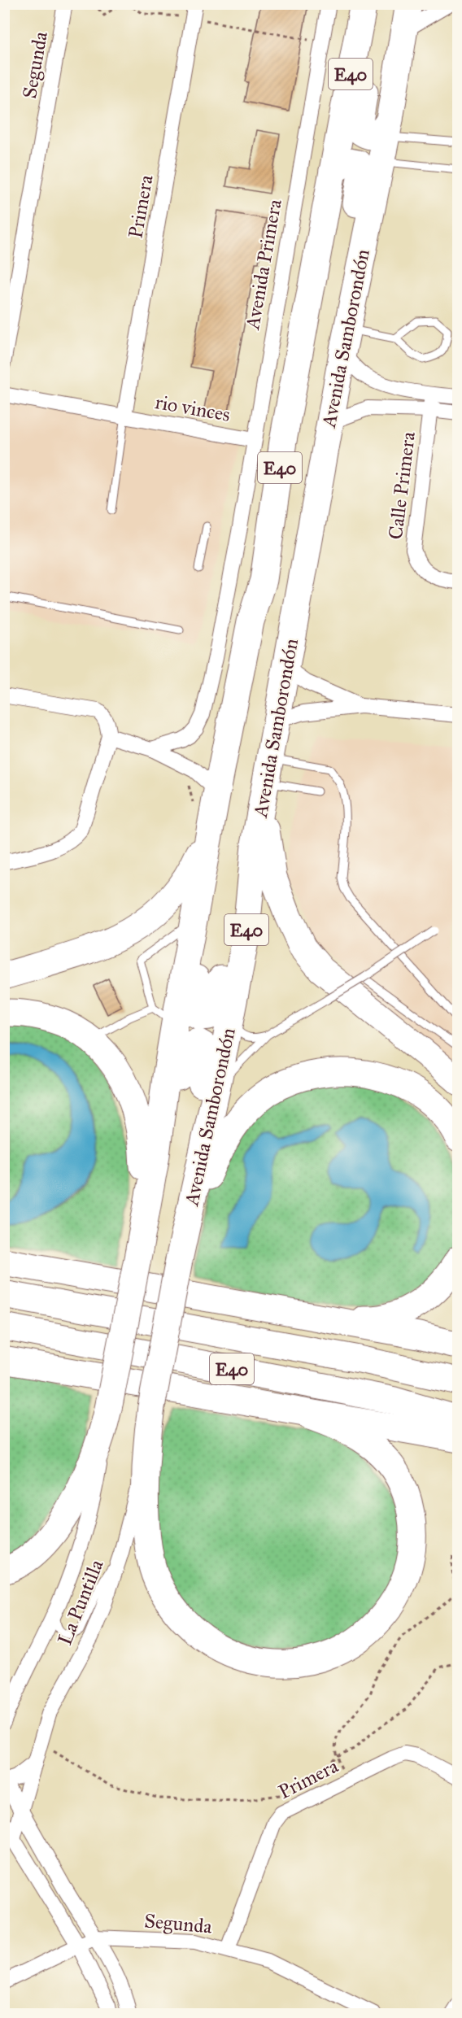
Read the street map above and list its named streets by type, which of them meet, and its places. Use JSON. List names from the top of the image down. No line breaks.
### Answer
{"streets":{"highway":["E40","Avenida Samborondón"],"street":["Segunda","Primera","Avenida Primera","rio vinces","Calle Primera","La Puntilla"]},"crossings":[["Segunda","Primera"],["E40","La Puntilla"],["Primera","rio vinces"],["Avenida Primera","rio vinces"],["Avenida Samborondón","La Puntilla"]]}
